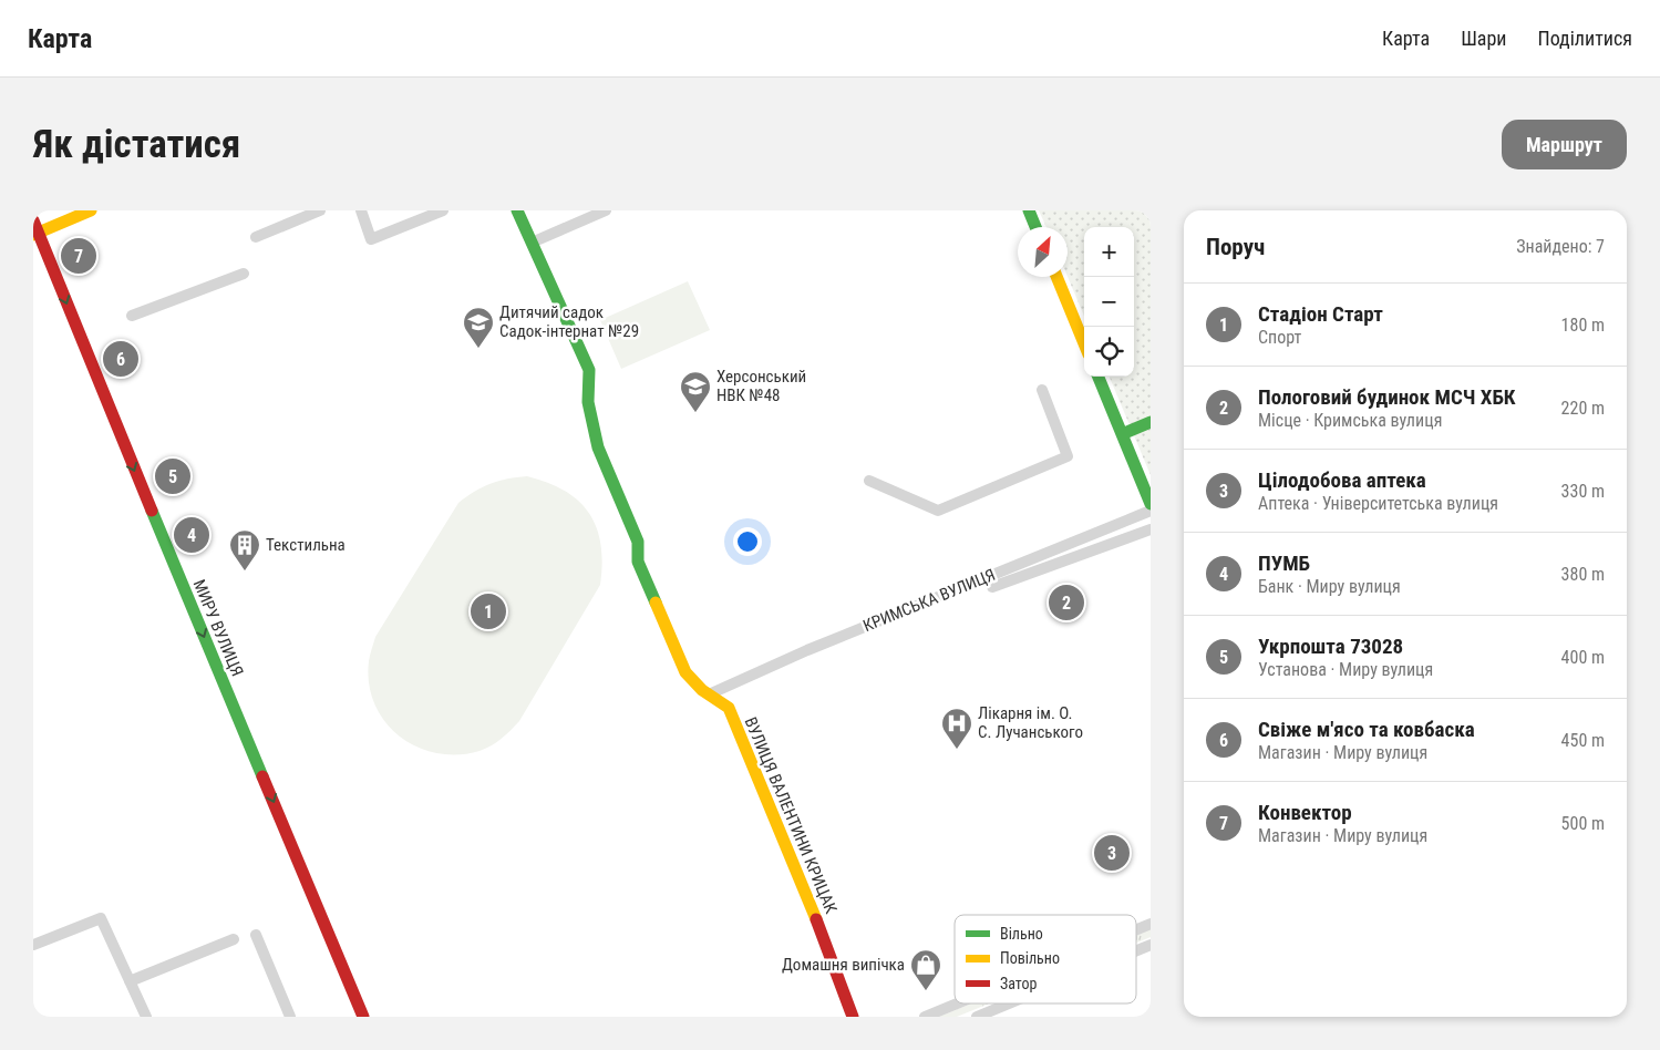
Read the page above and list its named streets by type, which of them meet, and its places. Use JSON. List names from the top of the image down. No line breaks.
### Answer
{"streets":{"street":["КРИМСЬКА ВУЛИЦЯ","МИРУ ВУЛИЦЯ","ВУЛИЦЯ ВАЛЕНТИНИ КРИЦАК"]},"crossings":[["КРИМСЬКА ВУЛИЦЯ","ВУЛИЦЯ ВАЛЕНТИНИ КРИЦАК"]],"one_way":["МИРУ ВУЛИЦЯ"],"places":{"school or university":["Дитячий садок Садок-інтернат №29","Херсонський НВК №48"],"building":["Текстильна"],"hospital":["Лікарня ім. О. С. Лучанського"],"shop":["Домашня випічка"]},"legend":["Вільно","Повільно","Затор"],"north":"top right","page":{"header":"Карта","nav":["Карта","Шари","Поділитися"],"buttons":"Маршрут","title":"Як дістатися","heading":["Поруч","Знайдено: 7"],"map_buttons":["+","−"],"pins":["7","6","5","4","2","1","3"],"list":[{"mark":"1","name":"Стадіон Старт","note":"Спорт","value":"180 m"},{"mark":"2","name":"Пологовий будинок МСЧ ХБК","note":"Місце · Кримська вулиця","value":"220 m"},{"mark":"3","name":"Цiлодобова аптека","note":"Аптека · Університетська вулиця","value":"330 m"},{"mark":"4","name":"ПУМБ","note":"Банк · Миру вулиця","value":"380 m"},{"mark":"5","name":"Укрпошта 73028","note":"Установа · Миру вулиця","value":"400 m"},{"mark":"6","name":"Свіже м'ясо та ковбаска","note":"Магазин · Миру вулиця","value":"450 m"},{"mark":"7","name":"Конвектор","note":"Магазин · Миру вулиця","value":"500 m"}]}}
